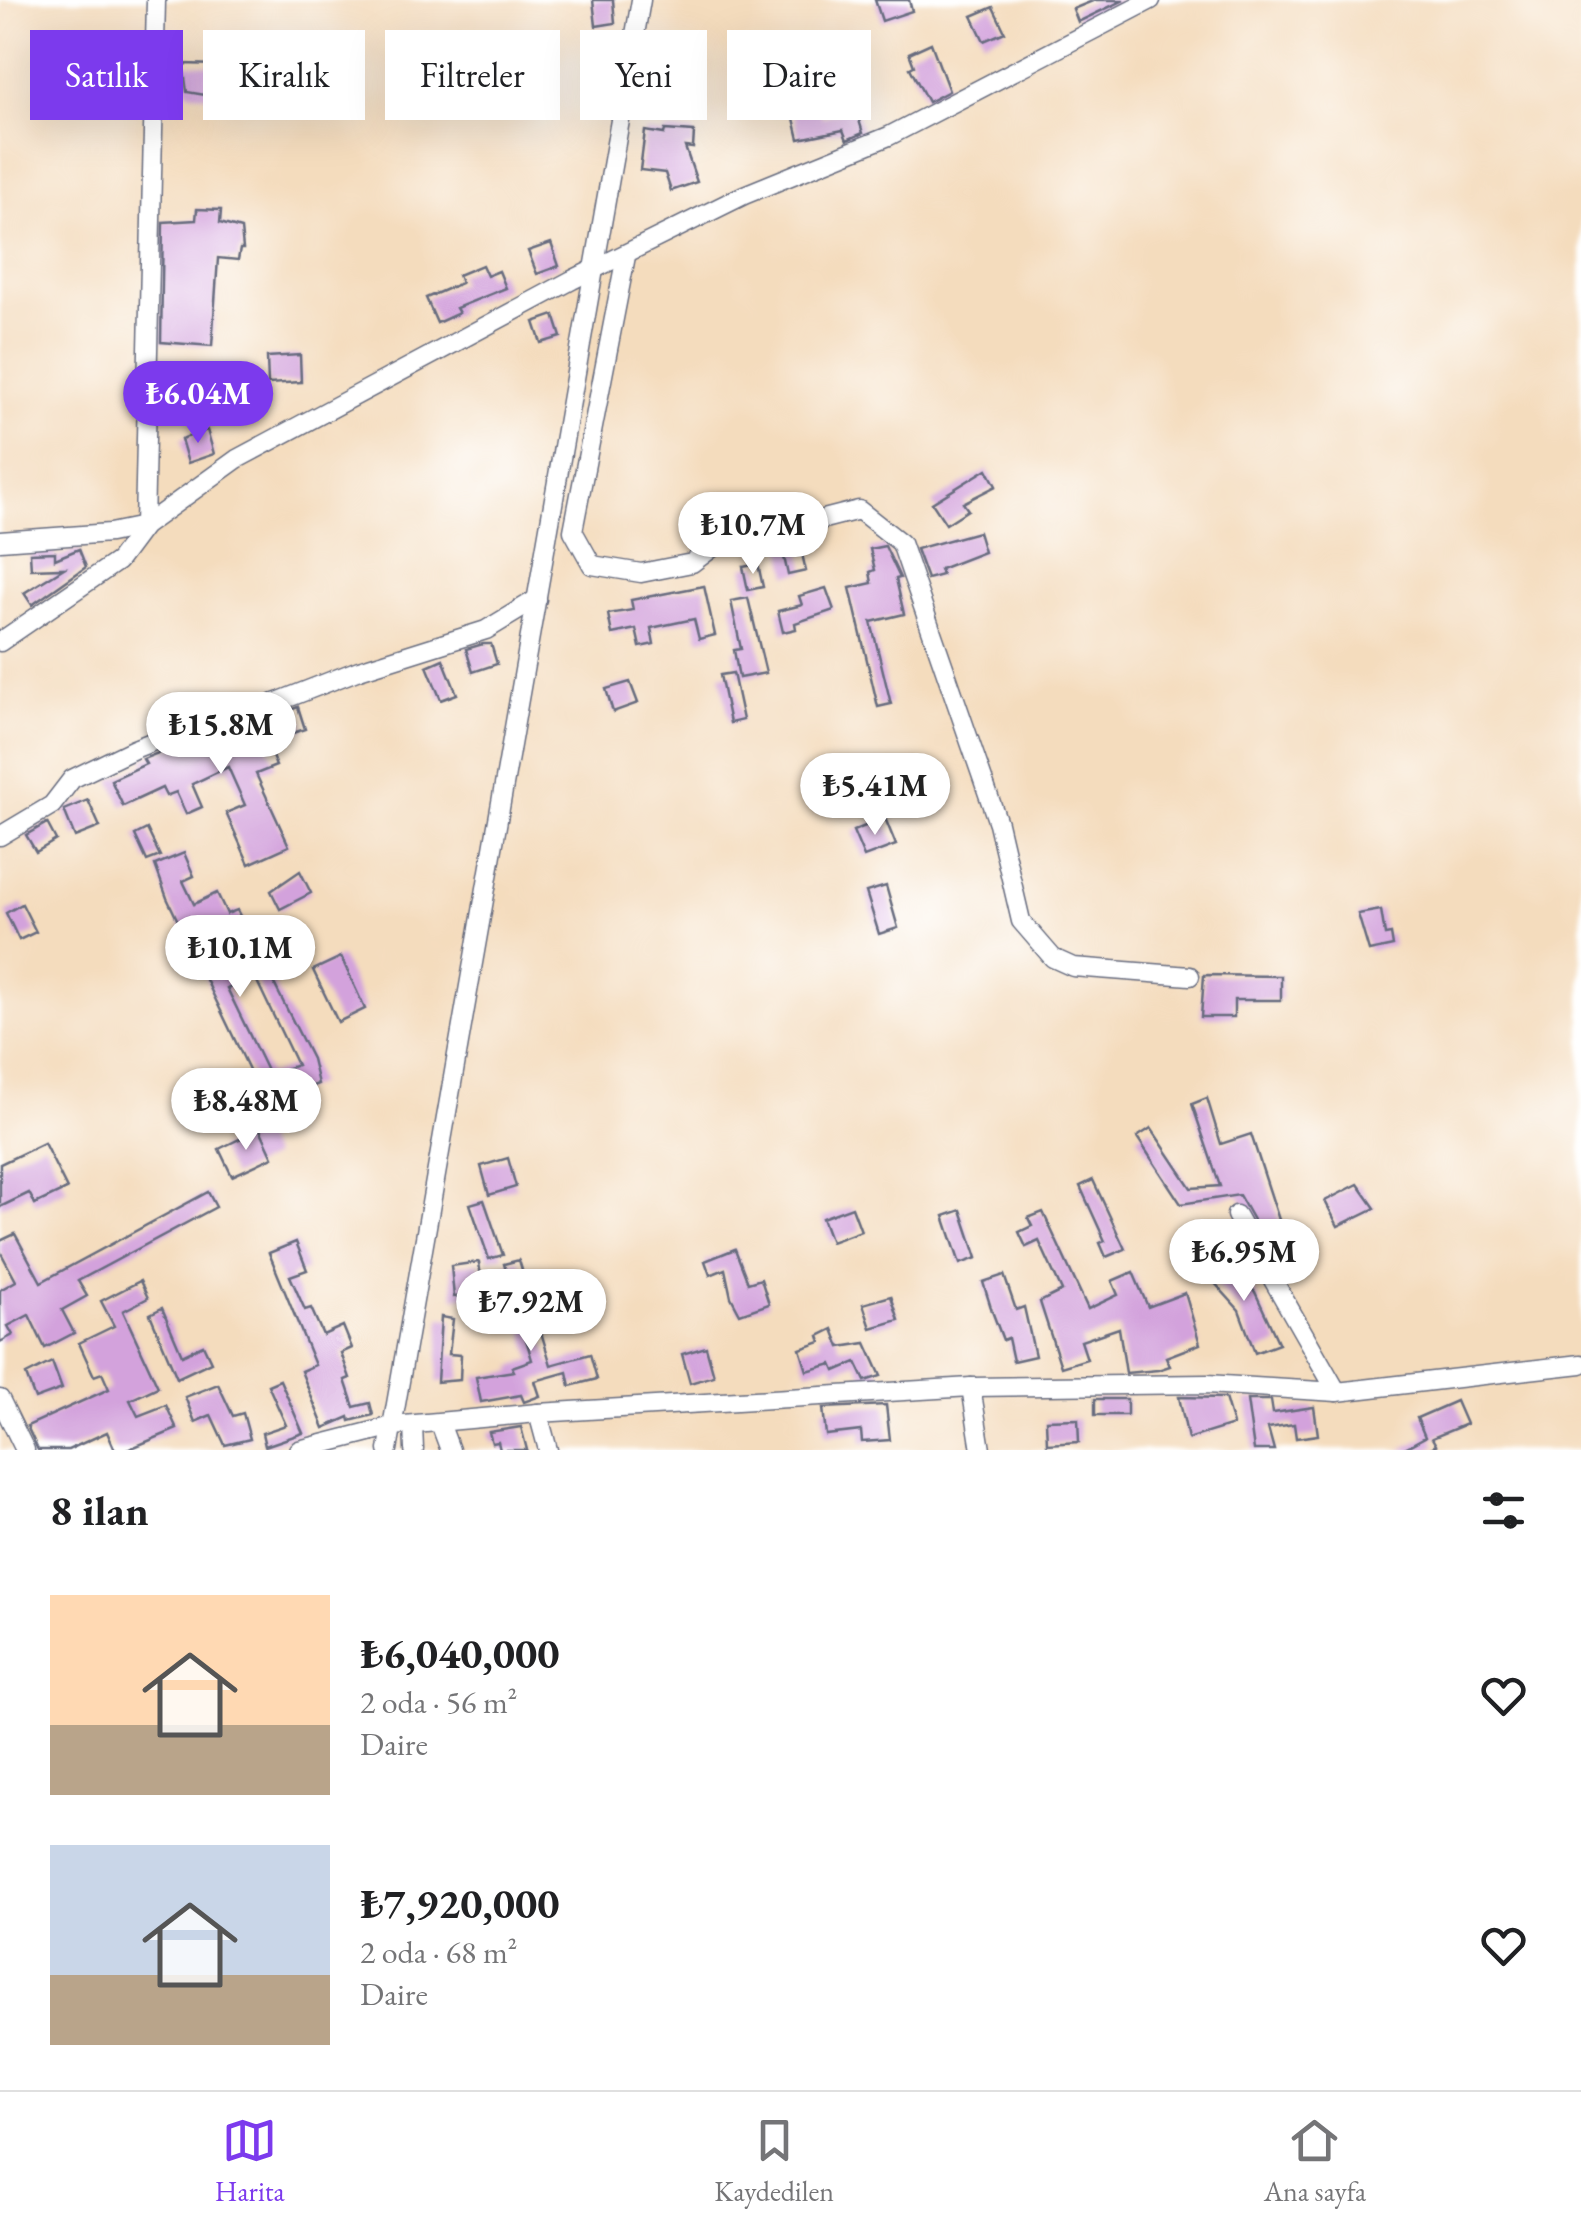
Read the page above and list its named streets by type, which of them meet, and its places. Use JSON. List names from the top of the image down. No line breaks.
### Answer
{"page":{"chip":["Satılık","Kiralık","Filtreler","Yeni","Daire"],"price":["₺6.04M","₺10.7M","₺15.8M","₺5.41M","₺10.1M","₺8.48M","₺6.95M","₺7.92M"],"heading":"8 ilan","list":[{"name":"₺6,040,000","note":"2 oda · 56 m² · Daire"},{"name":"₺7,920,000","note":"2 oda · 68 m² · Daire"}],"tabs":["Harita","Kaydedilen","Ana sayfa"]}}
